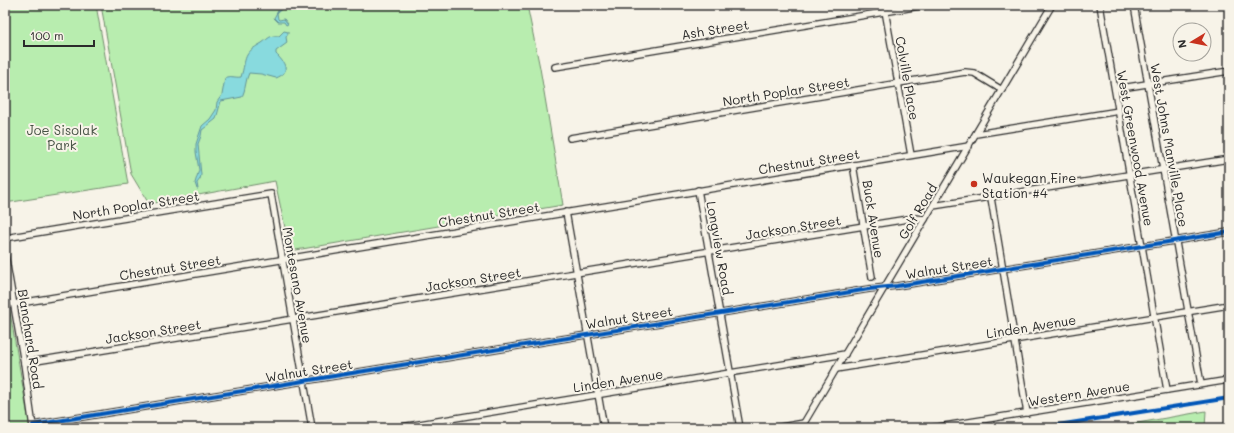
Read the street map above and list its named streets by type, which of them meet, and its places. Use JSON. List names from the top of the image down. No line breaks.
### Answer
{"streets":{"street":["Ash Street","Colville Place","North Poplar Street","West Johns Manville Place","West Greenwood Avenue","Chestnut Street","Golf Road","Buck Avenue","Jackson Street","Longview Road","Walnut Street","Montesano Avenue","Linden Avenue","Blanchard Road","Western Avenue"]},"crossings":[["Ash Street","Colville Place"],["Colville Place","North Poplar Street"],["Colville Place","Chestnut Street"],["North Poplar Street","Golf Road"],["North Poplar Street","Montesano Avenue"],["West Johns Manville Place","Walnut Street"],["West Johns Manville Place","Linden Avenue"],["West Johns Manville Place","Western Avenue"],["West Greenwood Avenue","Walnut Street"],["West Greenwood Avenue","Linden Avenue"],["West Greenwood Avenue","Western Avenue"],["Chestnut Street","Golf Road"],["Chestnut Street","Buck Avenue"],["Chestnut Street","Longview Road"],["Chestnut Street","Montesano Avenue"],["Chestnut Street","Blanchard Road"],["Golf Road","Jackson Street"],["Golf Road","Walnut Street"],["Golf Road","Linden Avenue"],["Buck Avenue","Jackson Street"],["Jackson Street","Longview Road"],["Jackson Street","Montesano Avenue"],["Jackson Street","Blanchard Road"],["Longview Road","Walnut Street"],["Longview Road","Linden Avenue"],["Walnut Street","Montesano Avenue"],["Walnut Street","Blanchard Road"]],"parks":["Joe Sisolak Park"],"places":["Waukegan Fire Station #4"],"scale_bar":"100 m","north":"left"}
